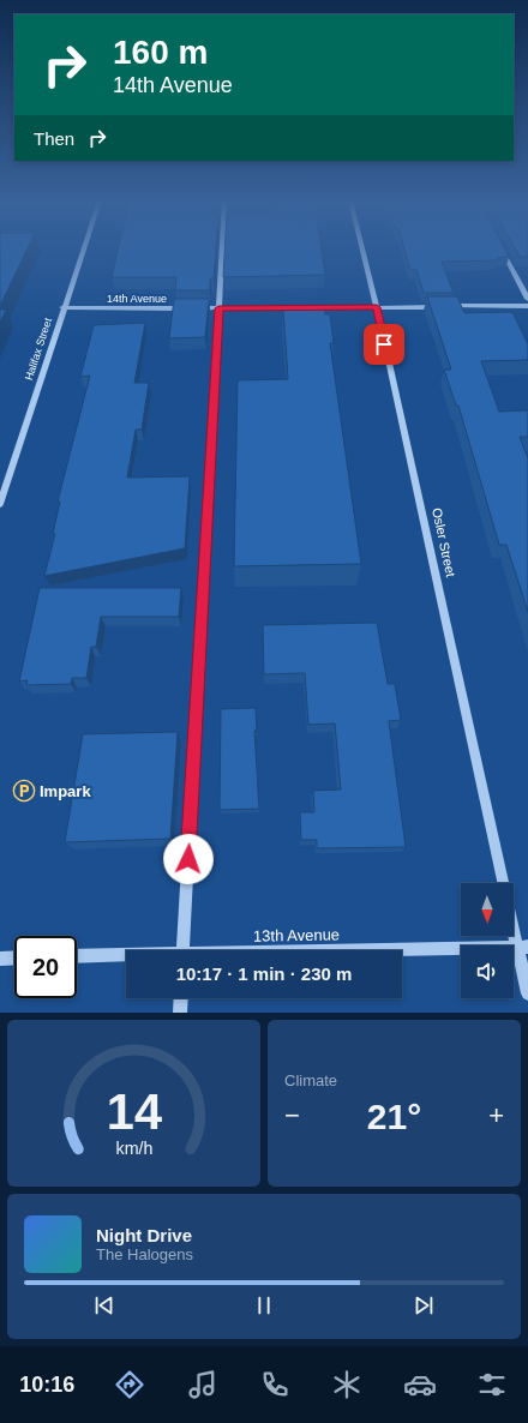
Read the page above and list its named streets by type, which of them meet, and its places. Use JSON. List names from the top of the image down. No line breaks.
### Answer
{"streets":{"street":["14th Avenue","Halifax Street","Osler Street","13th Avenue"]},"crossings":[["14th Avenue","Halifax Street"],["14th Avenue","Osler Street"],["Osler Street","13th Avenue"]],"places":{"parking":["Impark"]},"north":"bottom","page":{"turn":["160 m","14th Avenue"],"then":"Then","limit":"20","trip":"10:17 · 1 min · 230 m","tile":"Climate","heat":["−","21°","+"],"song":["Night Drive","The Halogens"],"tabs":"10:16","gauge":["14","km/h"]}}
